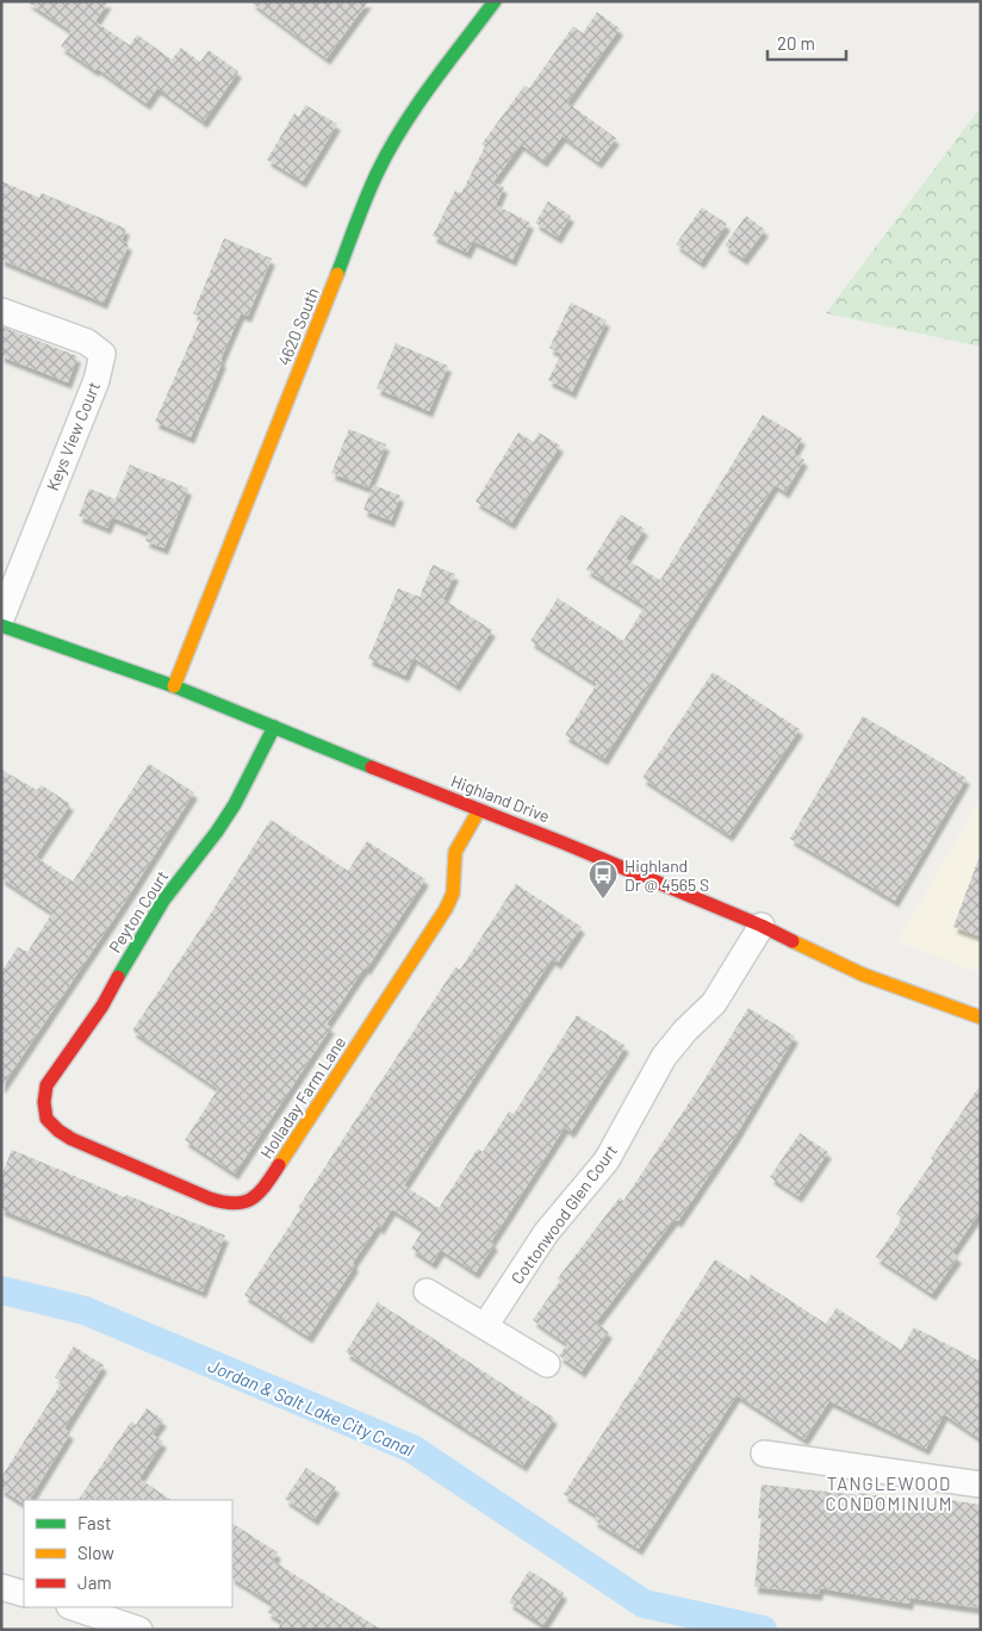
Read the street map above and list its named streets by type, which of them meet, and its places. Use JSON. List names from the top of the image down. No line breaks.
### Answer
{"streets":{"street":["4620 South","Keys View Court","Highland Drive","Peyton Court","Holladay Farm Lane","Cottonwood Glen Court"]},"crossings":[["4620 South","Highland Drive"],["Highland Drive","Peyton Court"],["Highland Drive","Holladay Farm Lane"],["Highland Drive","Cottonwood Glen Court"],["Peyton Court","Holladay Farm Lane"]],"districts":["TANGLEWOOD CONDOMINIUM"],"water":["Jordan & Salt Lake City Canal"],"places":{"bus stop":["Highland Dr @ 4565 S"]},"legend":["Fast","Slow","Jam"],"scale_bar":"20 m"}
